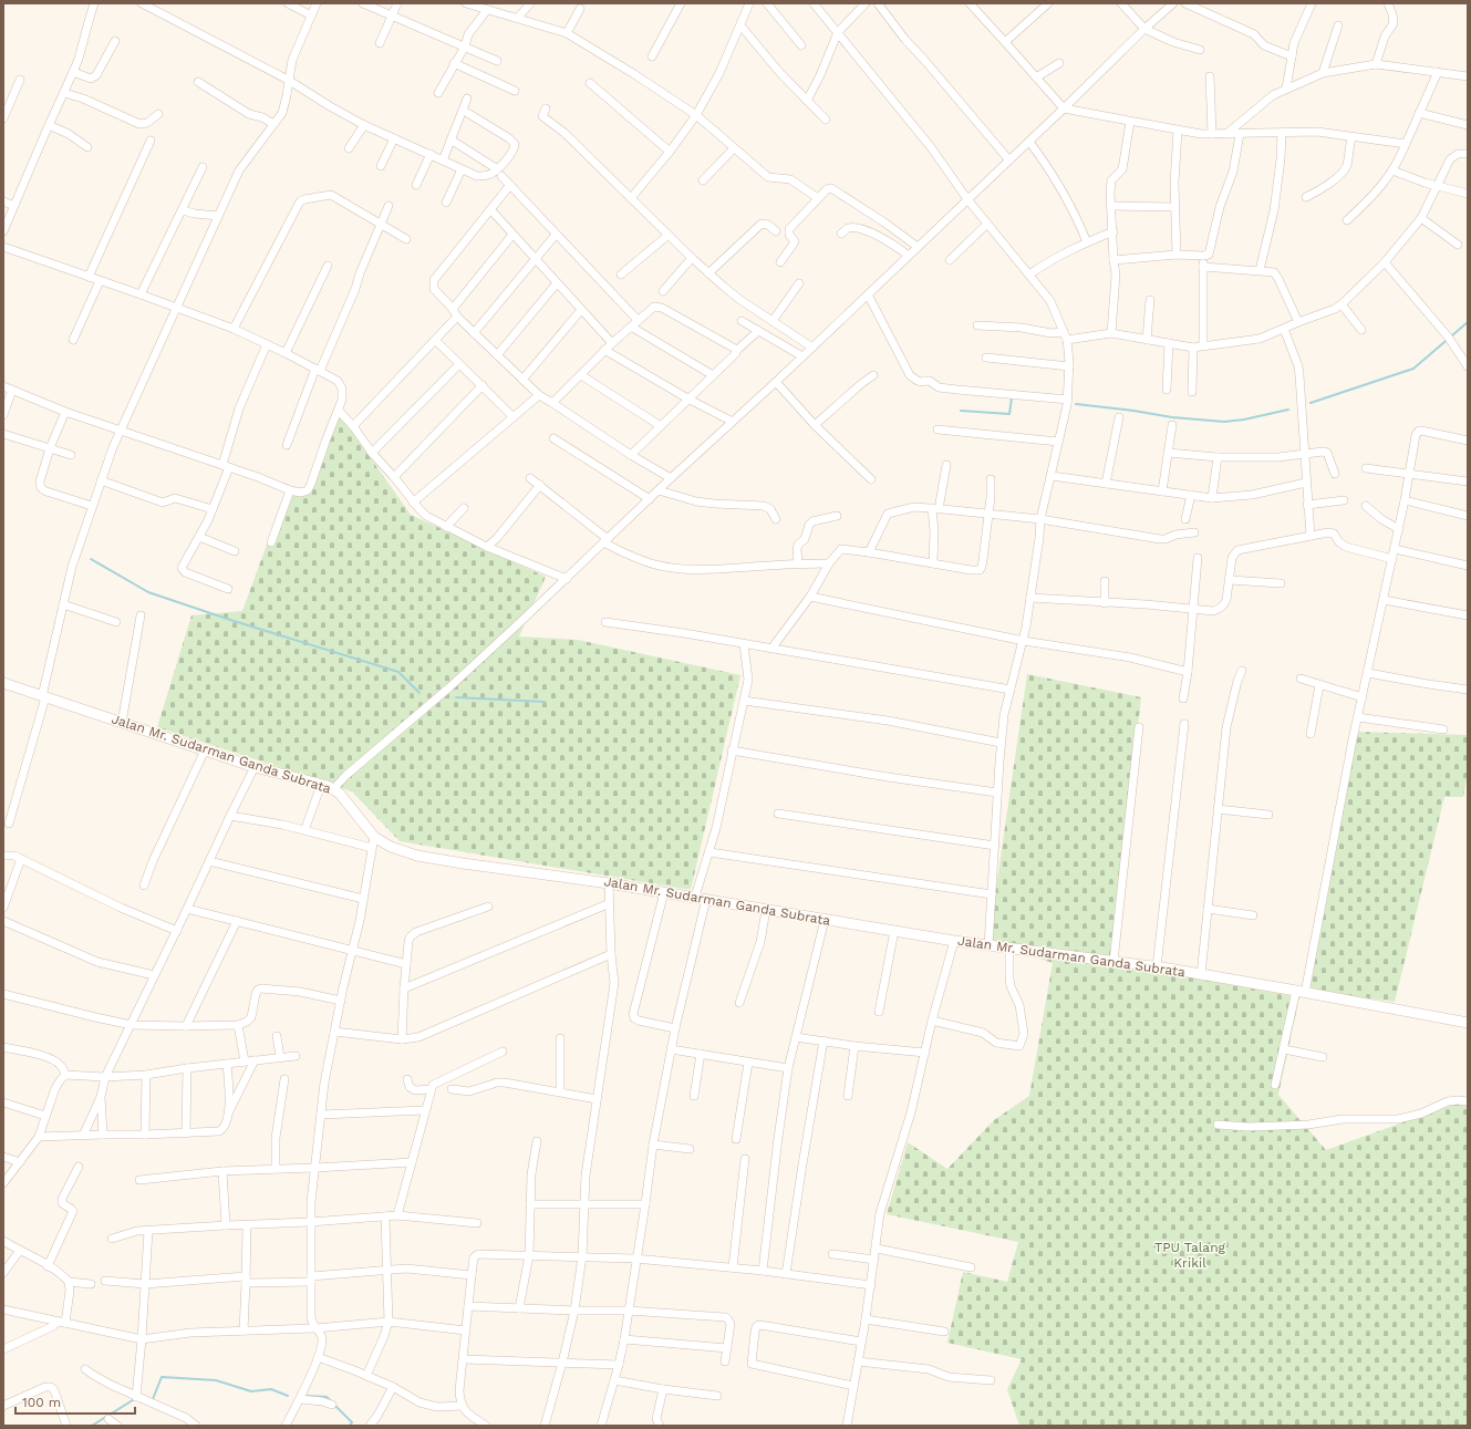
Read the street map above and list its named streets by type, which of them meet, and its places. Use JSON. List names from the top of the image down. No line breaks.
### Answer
{"streets":{"street":["Jalan Mr. Sudarman Ganda Subrata"]},"parks":["TPU Talang Krikil"],"scale_bar":"100 m"}
